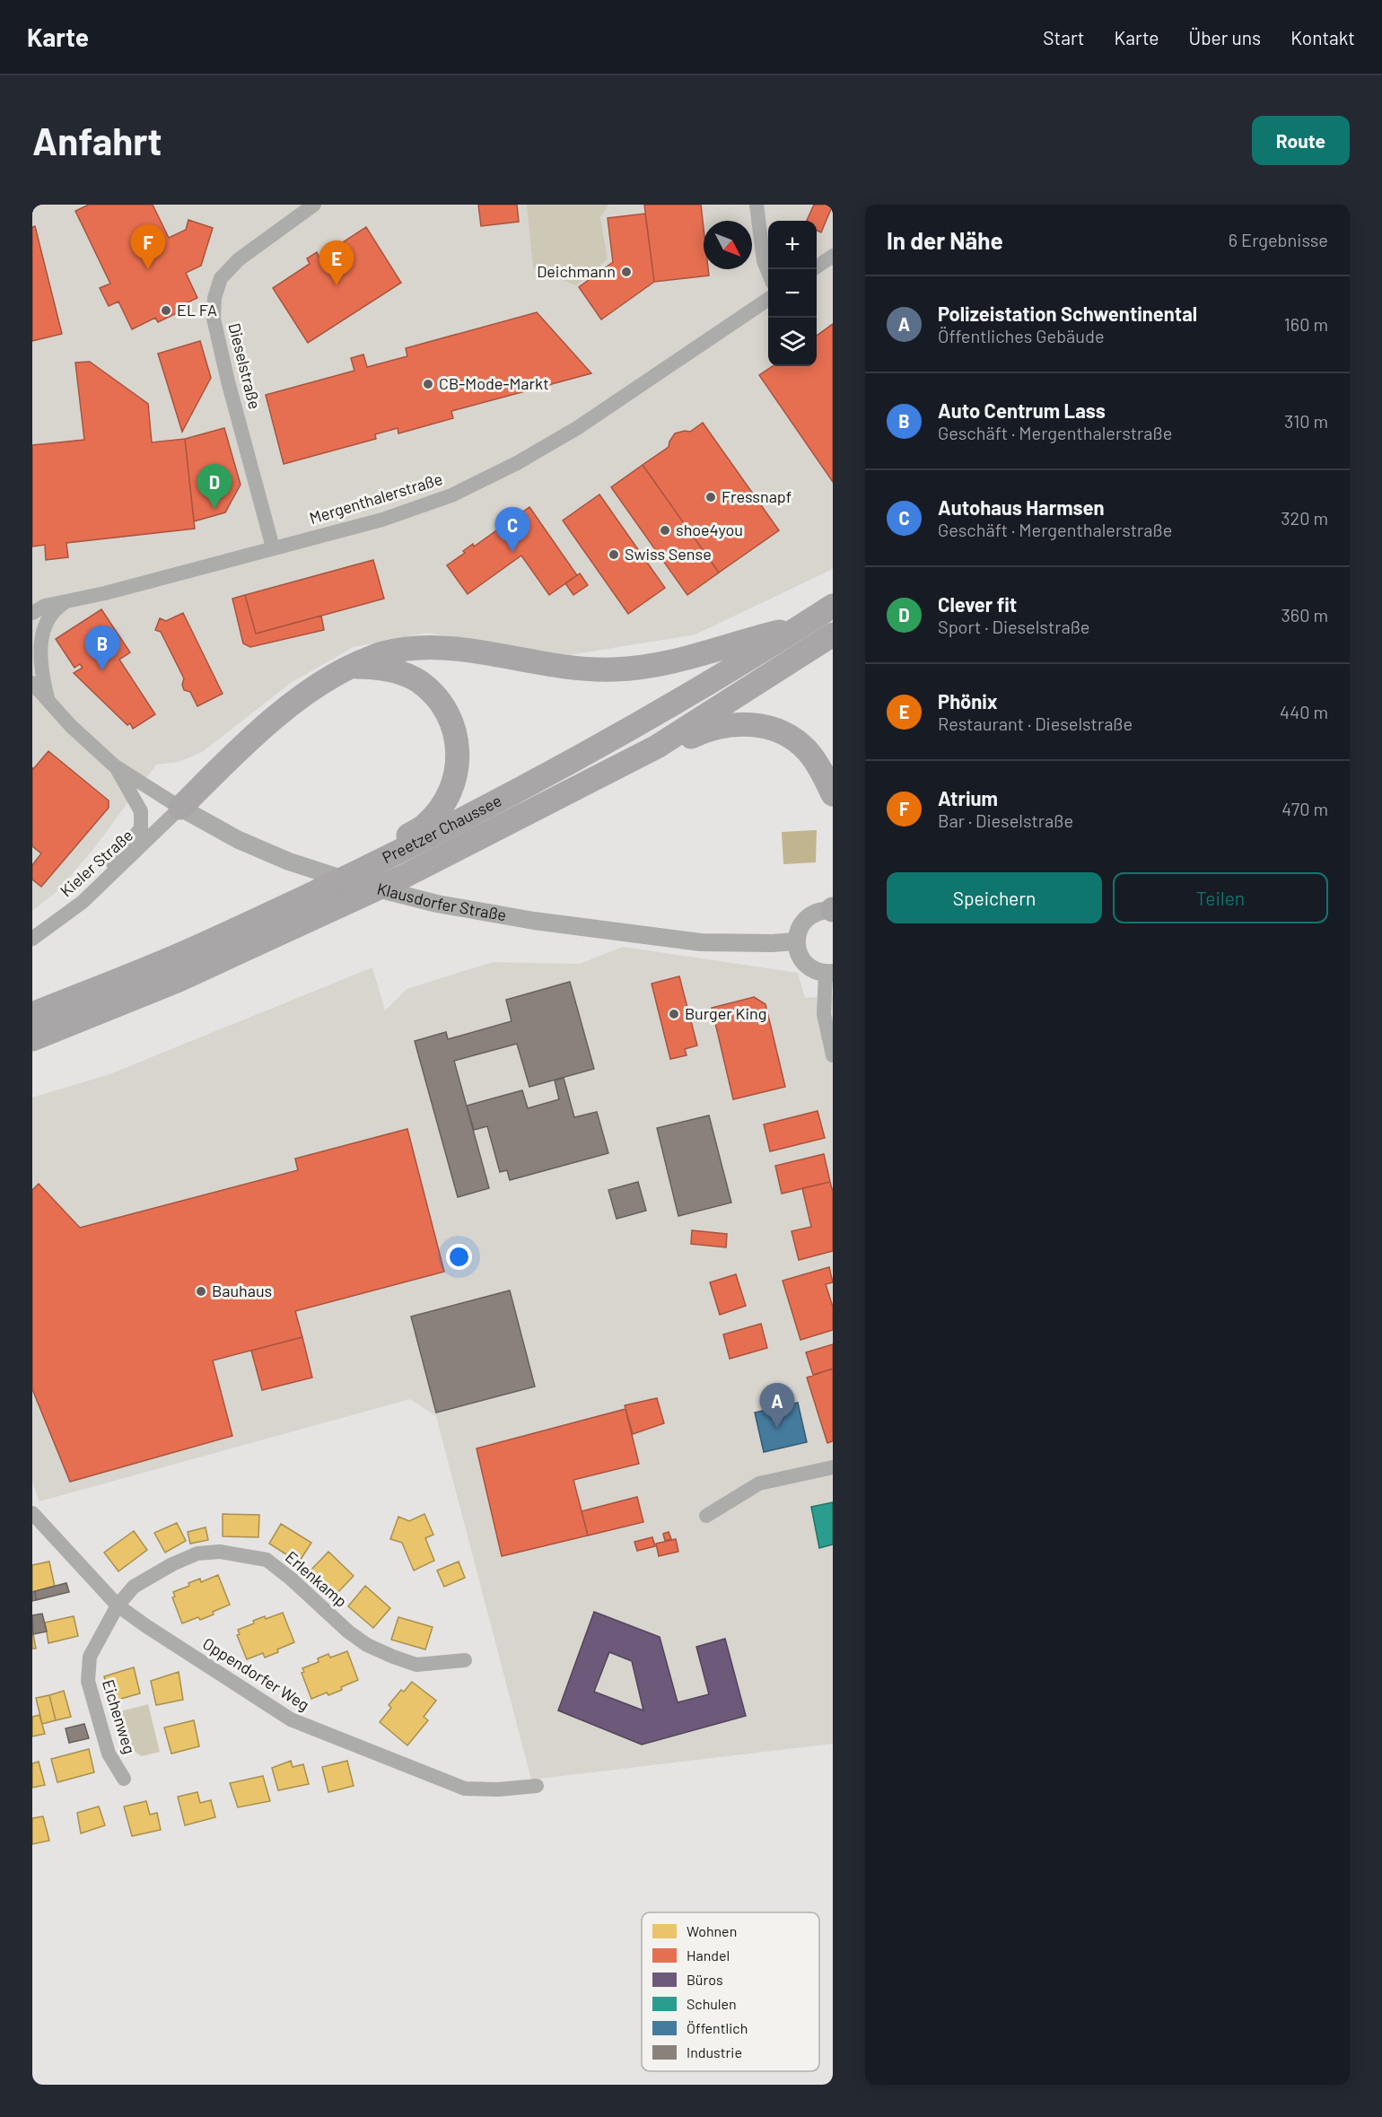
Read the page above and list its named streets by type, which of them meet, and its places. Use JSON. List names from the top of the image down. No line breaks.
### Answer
{"streets":{"highway":["Preetzer Chaussee"],"street":["Dieselstraße","Mergenthalerstraße","Kieler Straße","Klausdorfer Straße","Erlenkamp","Oppendorfer Weg","Eichenweg"]},"crossings":[["Dieselstraße","Mergenthalerstraße"],["Mergenthalerstraße","Klausdorfer Straße"],["Kieler Straße","Klausdorfer Straße"],["Erlenkamp","Oppendorfer Weg"],["Erlenkamp","Eichenweg"],["Oppendorfer Weg","Eichenweg"]],"places":["Deichmann","EL FA","CB-Mode-Markt","Fressnapf","shoe4you","Swiss Sense","Burger King","Bauhaus"],"legend":["Wohnen","Handel","Büros","Schulen","Öffentlich","Industrie"],"north":"bottom right","page":{"header":"Karte","nav":["Start","Karte","Über uns","Kontakt"],"buttons":["Route",["Speichern","Teilen"]],"title":"Anfahrt","heading":["In der Nähe","6 Ergebnisse"],"map_buttons":["+","−"],"pins":["F","E","D","C","B","A"],"list":[{"mark":"A","name":"Polizeistation Schwentinental","note":"Öffentliches Gebäude","value":"160 m"},{"mark":"B","name":"Auto Centrum Lass","note":"Geschäft · Mergenthalerstraße","value":"310 m"},{"mark":"C","name":"Autohaus Harmsen","note":"Geschäft · Mergenthalerstraße","value":"320 m"},{"mark":"D","name":"Clever fit","note":"Sport · Dieselstraße","value":"360 m"},{"mark":"E","name":"Phönix","note":"Restaurant · Dieselstraße","value":"440 m"},{"mark":"F","name":"Atrium","note":"Bar · Dieselstraße","value":"470 m"}]}}
